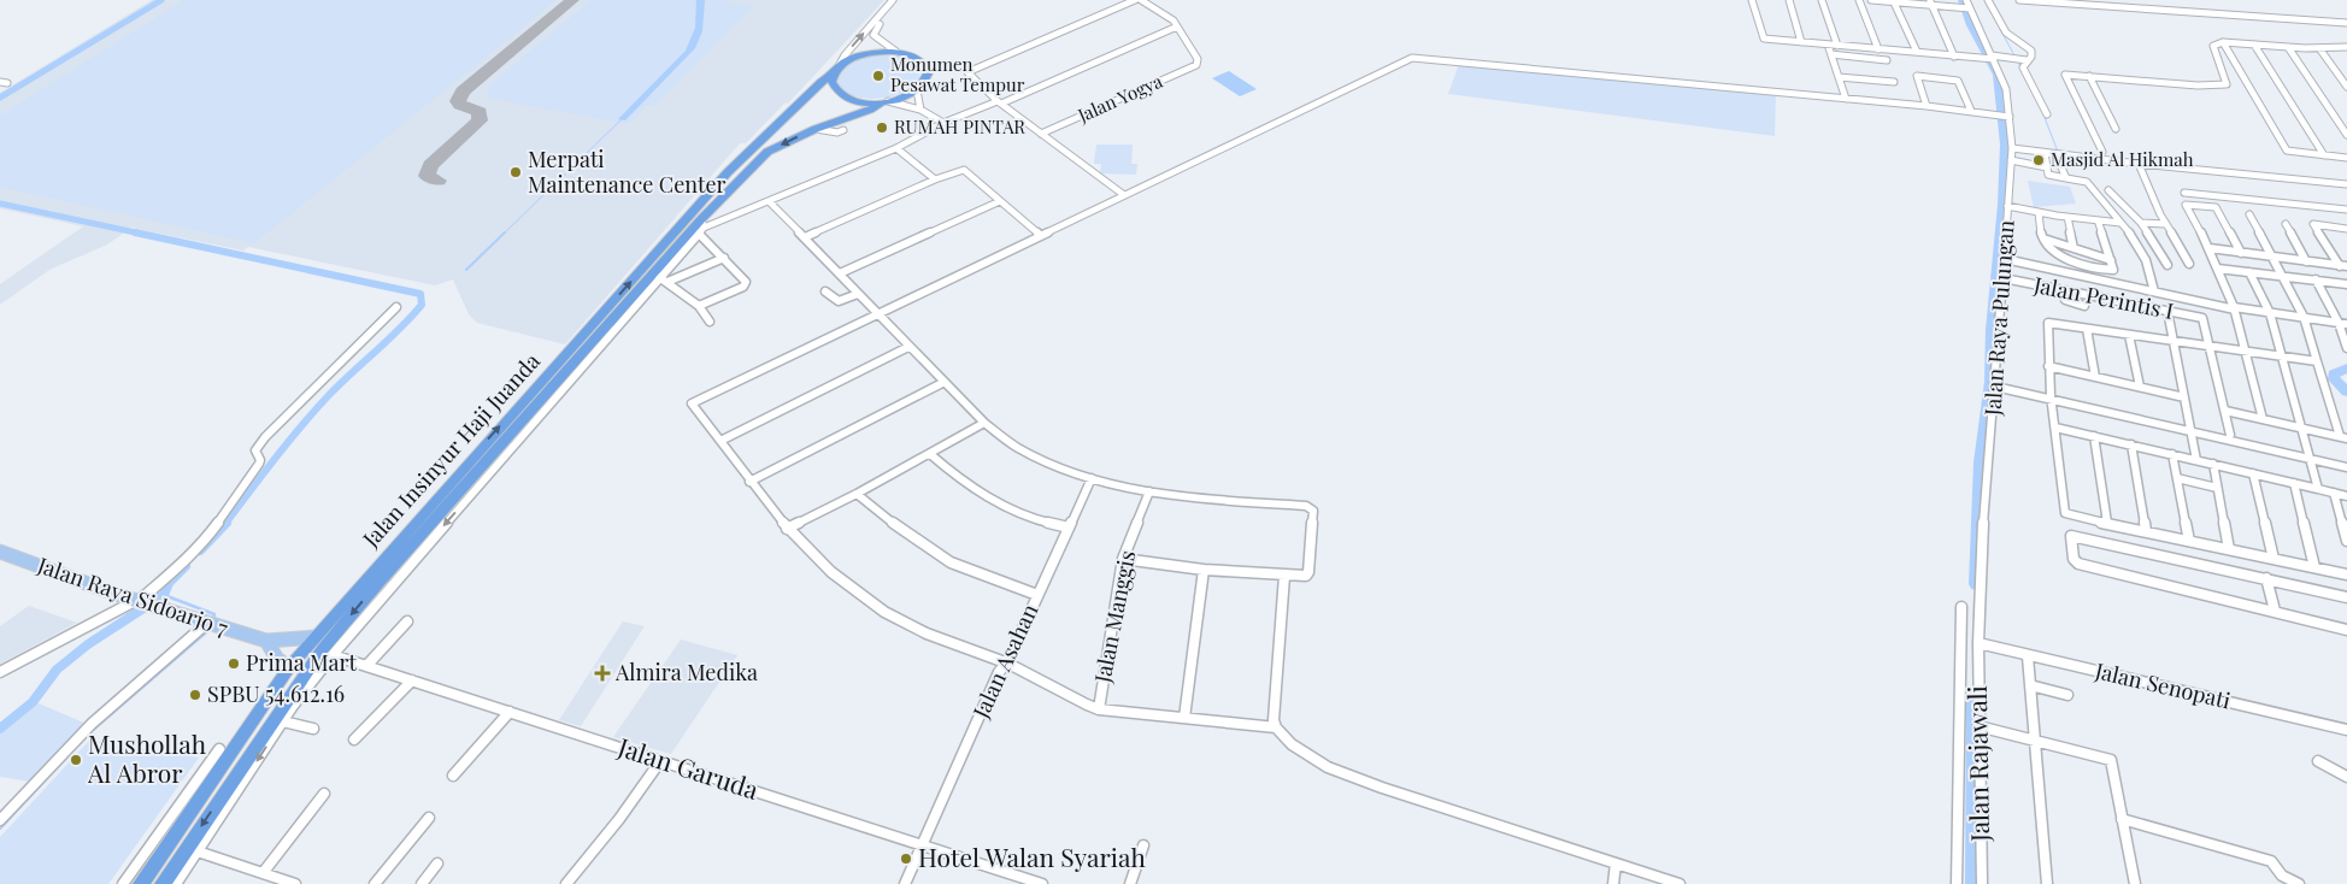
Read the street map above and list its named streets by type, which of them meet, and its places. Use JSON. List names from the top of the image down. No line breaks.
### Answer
{"streets":{"highway":["Jalan Insinyur Haji Juanda"],"main road":["Jalan Raya Sidoarjo 7"],"street":["Jalan Yogya","Jalan Perintis I","Jalan Raya Pulungan","Jalan Manggis","Jalan Asahan","Jalan Senopati","Jalan Rajawali","Jalan Garuda"]},"crossings":[["Jalan Perintis I","Jalan Raya Pulungan"],["Jalan Raya Pulungan","Jalan Senopati"],["Jalan Raya Pulungan","Jalan Rajawali"],["Jalan Insinyur Haji Juanda","Jalan Raya Sidoarjo 7"],["Jalan Insinyur Haji Juanda","Jalan Garuda"],["Jalan Asahan","Jalan Garuda"],["Jalan Senopati","Jalan Rajawali"]],"places":{"other":["Monumen Pesawat Tempur","RUMAH PINTAR","Masjid Al Hikmah","Merpati Maintenance Center","Prima Mart","SPBU 54.612.16","Mushollah Al Abror","Hotel Walan Syariah"],"health":["Almira Medika"]}}
